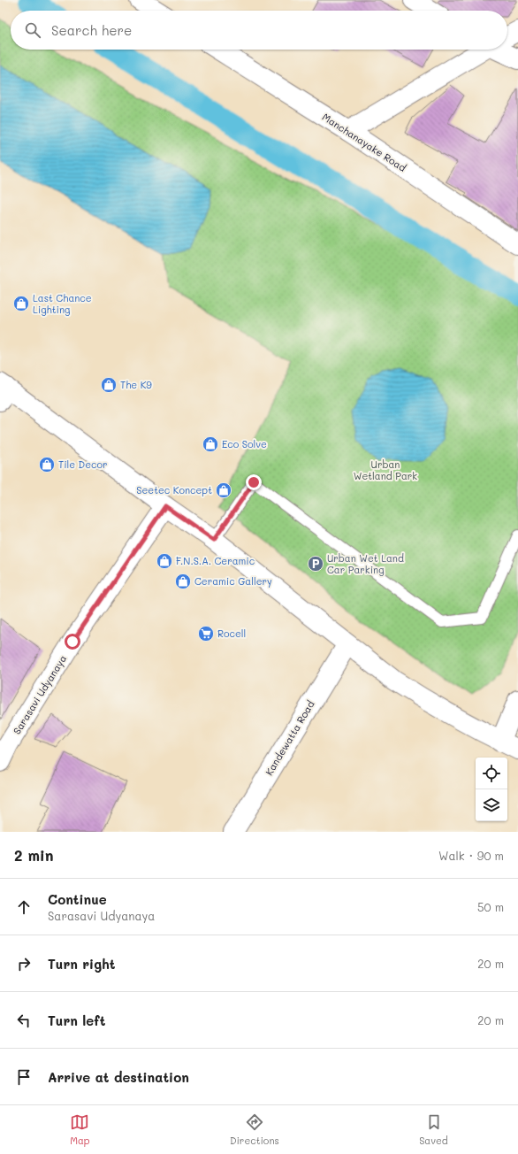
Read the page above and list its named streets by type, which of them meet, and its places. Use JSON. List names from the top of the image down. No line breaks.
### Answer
{"streets":{"street":["Manchanayake Road","Sarasavi Udyanaya","Kandewatta Road"]},"parks":["Urban Wetland Park"],"places":{"shop":["Last Chance Lighting","The K9","Eco Solve","Tile Decor","Seetec Koncept","F.N.S.A. Ceramic","Ceramic Gallery"],"parking":["Urban Wet Land Car Parking"],"supermarket":["Rocell"]},"page":{"search":"Search here","heading":["2 min","Walk · 90 m"],"list":[["Continue","Sarasavi Udyanaya","50 m"],["Turn right","20 m"],["Turn left","20 m"],"Arrive at destination"],"nav":["Map","Directions","Saved"]}}
